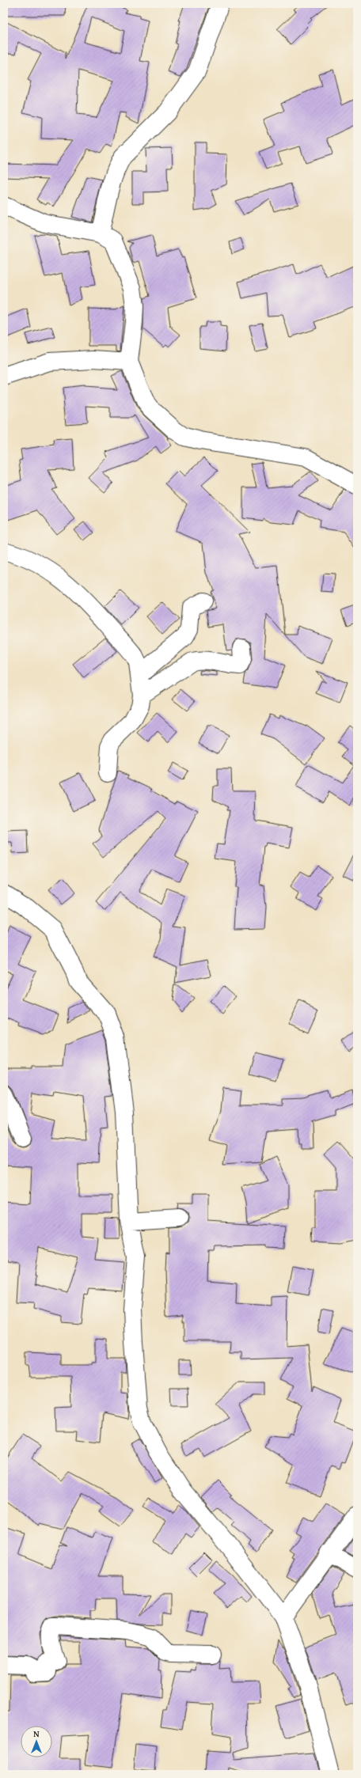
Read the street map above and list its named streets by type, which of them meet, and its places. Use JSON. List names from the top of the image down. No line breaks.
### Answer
{"north":"top"}
